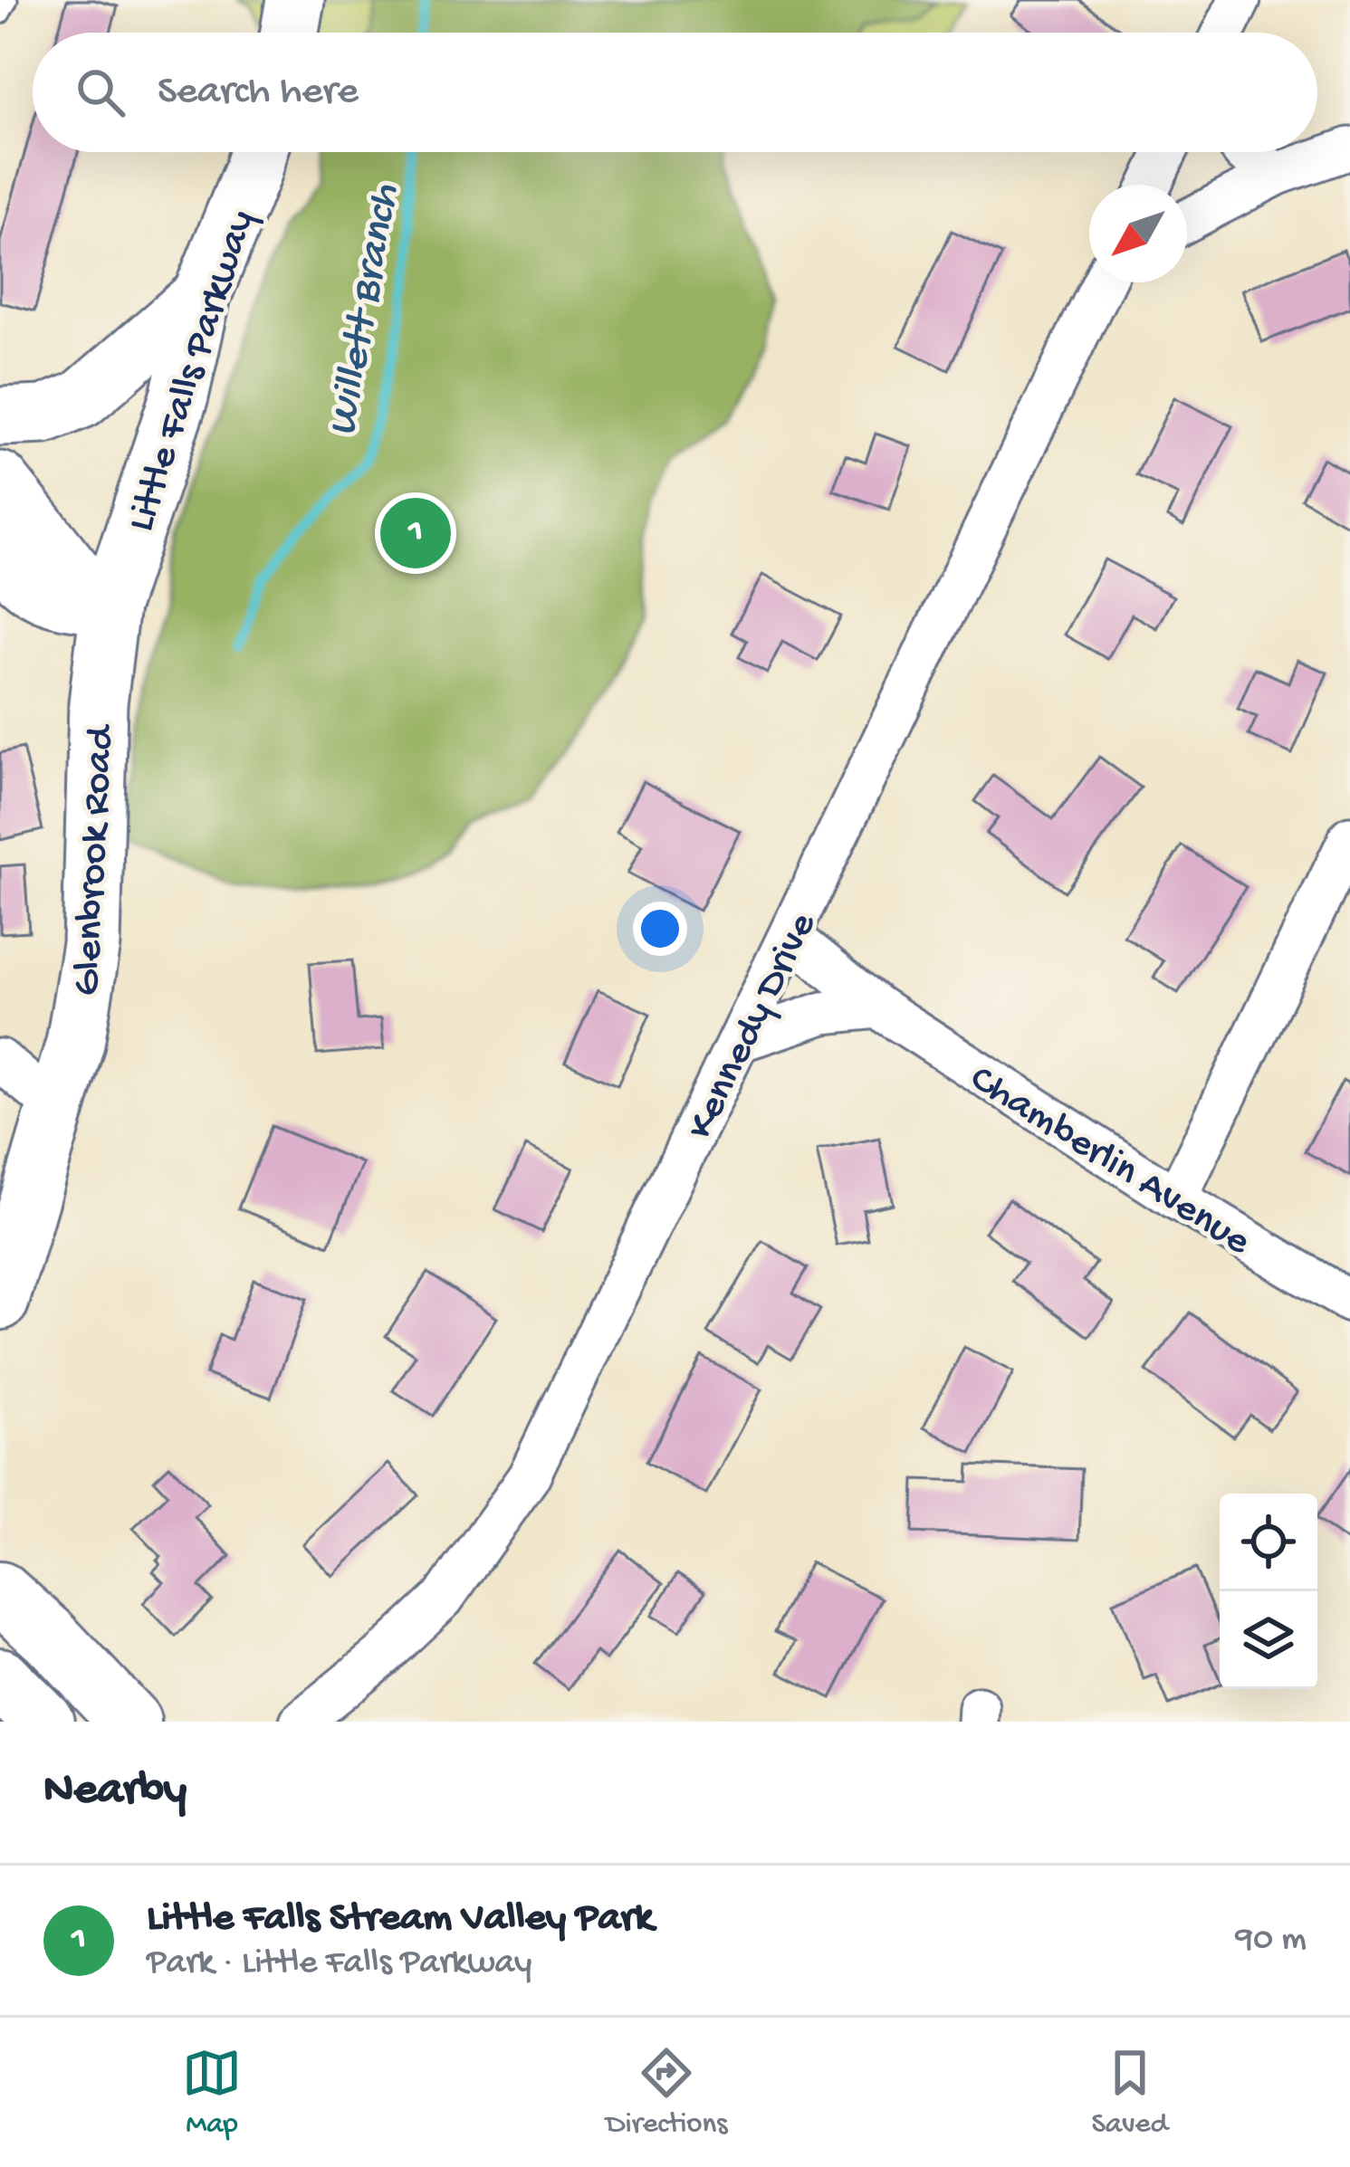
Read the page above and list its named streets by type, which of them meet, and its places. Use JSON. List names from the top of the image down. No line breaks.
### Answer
{"streets":{"street":["Little Falls Parkway","Glenbrook Road","Kennedy Drive","Chamberlin Avenue"]},"crossings":[["Little Falls Parkway","Glenbrook Road"],["Kennedy Drive","Chamberlin Avenue"]],"water":["Willett Branch"],"north":"bottom left","page":{"search":"Search here","pins":"1","heading":"Nearby","list":[{"mark":"1","name":"Little Falls Stream Valley Park","note":"Park · Little Falls Parkway","value":"90 m"}],"nav":["Map","Directions","Saved"]}}
